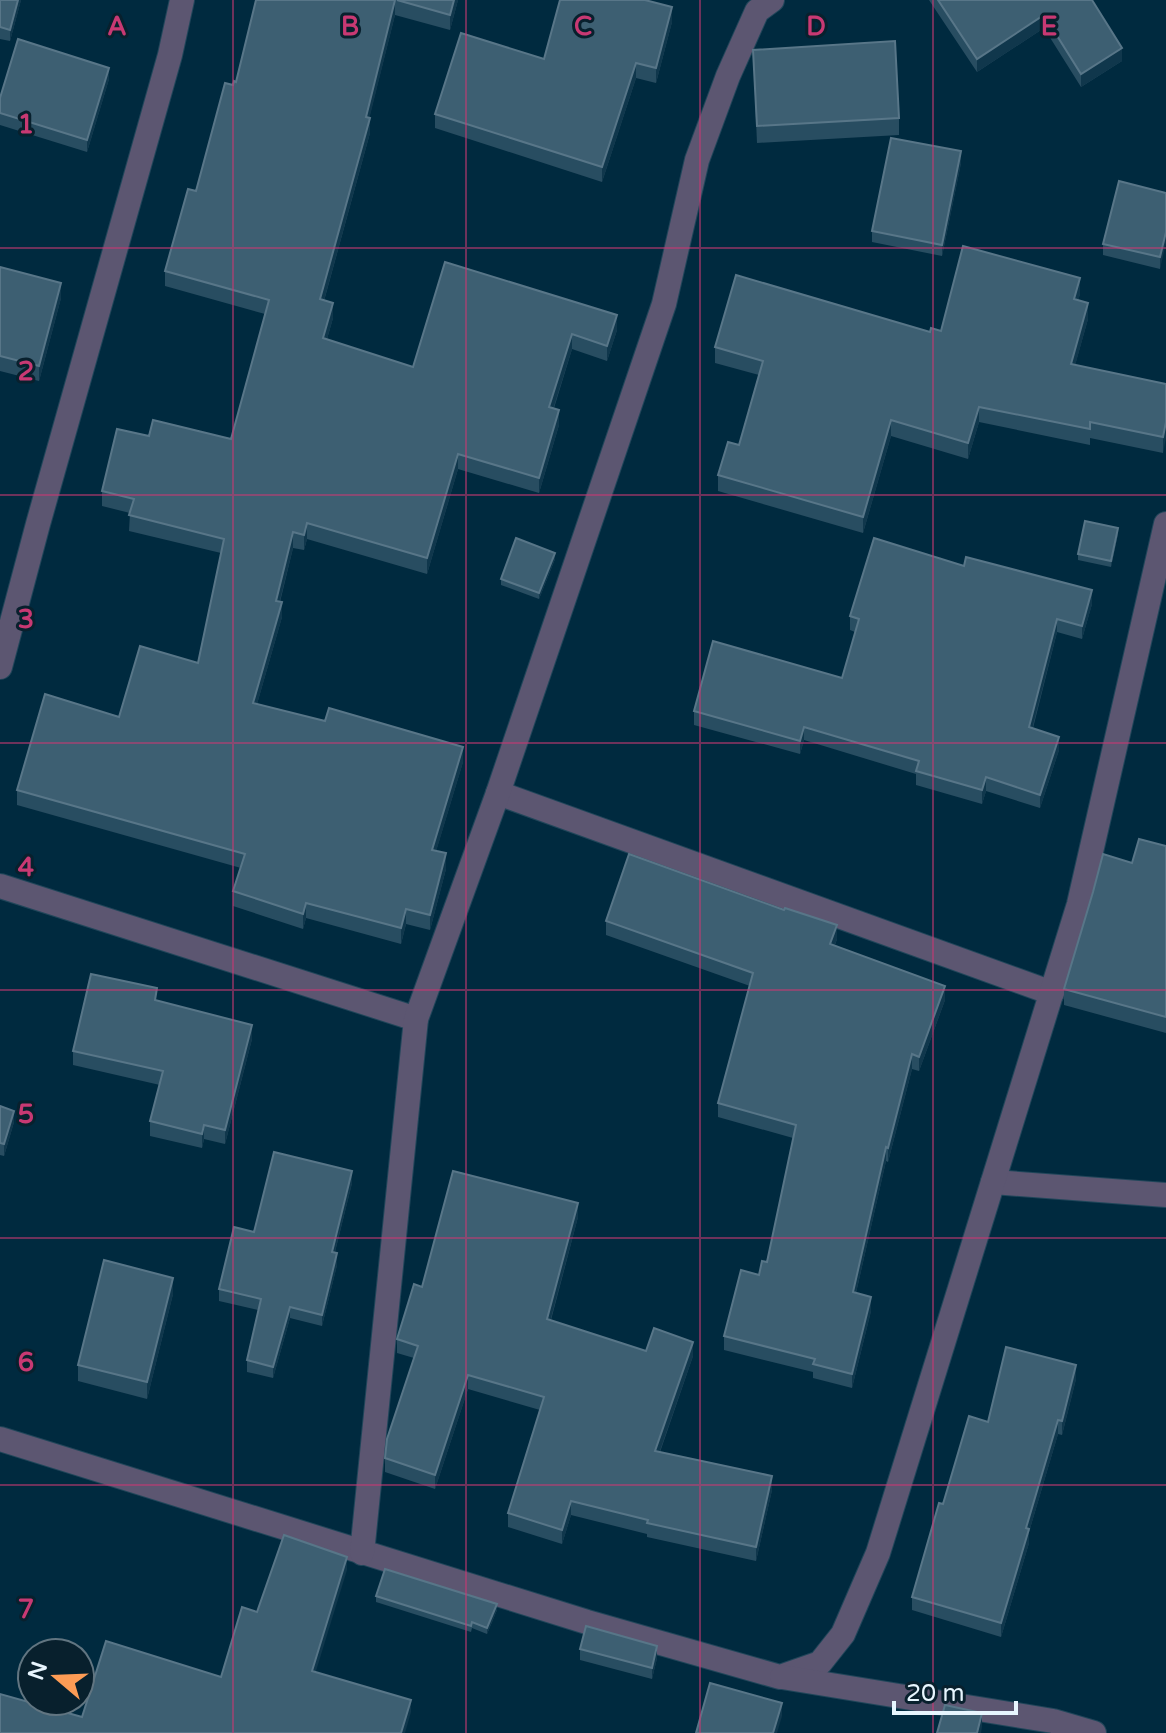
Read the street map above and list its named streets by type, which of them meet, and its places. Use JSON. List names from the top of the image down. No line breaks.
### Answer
{"scale_bar":"20 m","north":"left","grid":{"columns":["A","B","C","D","E"],"rows":["1","2","3","4","5","6","7"]}}
